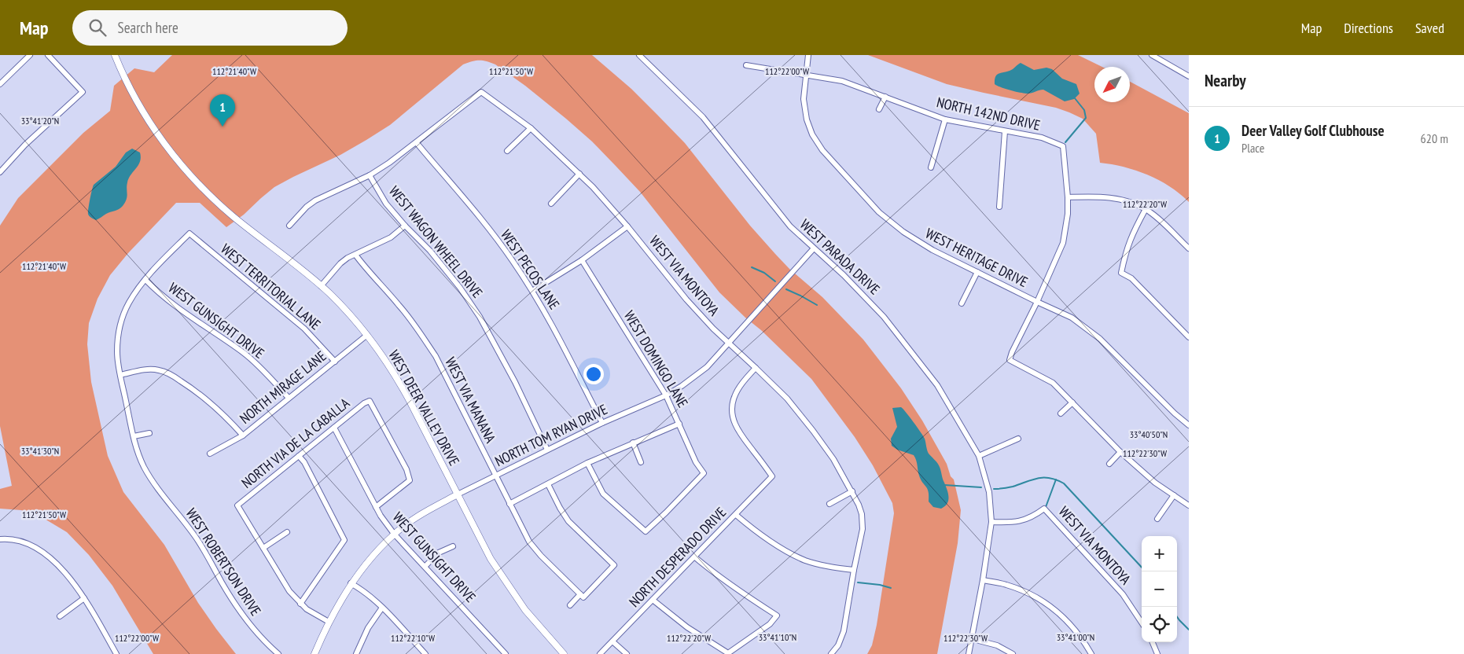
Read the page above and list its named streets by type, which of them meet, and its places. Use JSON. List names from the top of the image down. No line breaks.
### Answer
{"streets":{"street":["NORTH 142ND DRIVE","WEST WAGON WHEEL DRIVE","WEST PARADA DRIVE","WEST HERITAGE DRIVE","WEST PECOS LANE","WEST VIA MONTOYA","WEST TERRITORIAL LANE","WEST GUNSIGHT DRIVE","WEST DOMINGO LANE","NORTH MIRAGE LANE","WEST VIA MANANA","WEST DEER VALLEY DRIVE","NORTH TOM RYAN DRIVE","NORTH VIA DE LA CABALLA","NORTH DESPERADO DRIVE","WEST ROBERTSON DRIVE"]},"crossings":[["NORTH 142ND DRIVE","WEST HERITAGE DRIVE"],["WEST WAGON WHEEL DRIVE","NORTH TOM RYAN DRIVE"],["WEST PARADA DRIVE","WEST VIA MONTOYA"],["WEST PARADA DRIVE","NORTH TOM RYAN DRIVE"],["WEST PECOS LANE","WEST VIA MONTOYA"],["WEST PECOS LANE","NORTH TOM RYAN DRIVE"],["WEST VIA MONTOYA","NORTH TOM RYAN DRIVE"],["WEST TERRITORIAL LANE","NORTH MIRAGE LANE"],["WEST TERRITORIAL LANE","WEST ROBERTSON DRIVE"],["WEST GUNSIGHT DRIVE","NORTH MIRAGE LANE"],["WEST GUNSIGHT DRIVE","NORTH TOM RYAN DRIVE"],["WEST GUNSIGHT DRIVE","NORTH VIA DE LA CABALLA"],["WEST GUNSIGHT DRIVE","WEST ROBERTSON DRIVE"],["WEST DOMINGO LANE","NORTH TOM RYAN DRIVE"],["NORTH MIRAGE LANE","WEST DEER VALLEY DRIVE"],["WEST VIA MANANA","NORTH TOM RYAN DRIVE"],["WEST DEER VALLEY DRIVE","NORTH TOM RYAN DRIVE"]],"north":"bottom left","page":{"header":"Map","search":"Search here","nav":["Map","Directions","Saved"],"heading":"Nearby","pins":"1","list":[{"mark":"1","name":"Deer Valley Golf Clubhouse","note":"Place","value":"620 m"}],"map_buttons":["+","−"]},"coordinates":["112°21'40\"W","112°21'50\"W","112°22'00\"W","33°41'20\"N","112°22'20\"W","33°40'50\"N","33°41'30\"N","112°22'30\"W","33°41'10\"N","33°41'00\"N","112°22'10\"W"]}
